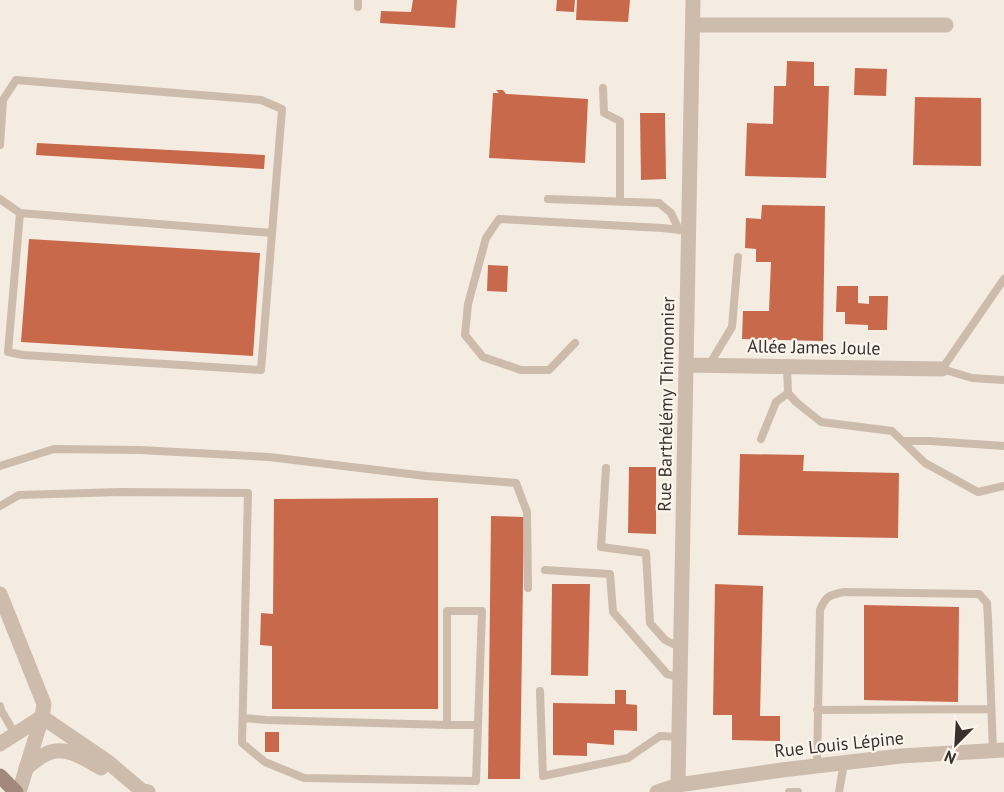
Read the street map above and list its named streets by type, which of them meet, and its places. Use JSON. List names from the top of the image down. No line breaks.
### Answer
{"streets":{"street":["Allée James Joule","Rue Barthélémy Thimonnier","Rue Louis Lépine"]},"crossings":[["Allée James Joule","Rue Barthélémy Thimonnier"],["Rue Barthélémy Thimonnier","Rue Louis Lépine"]],"north":"bottom left"}
